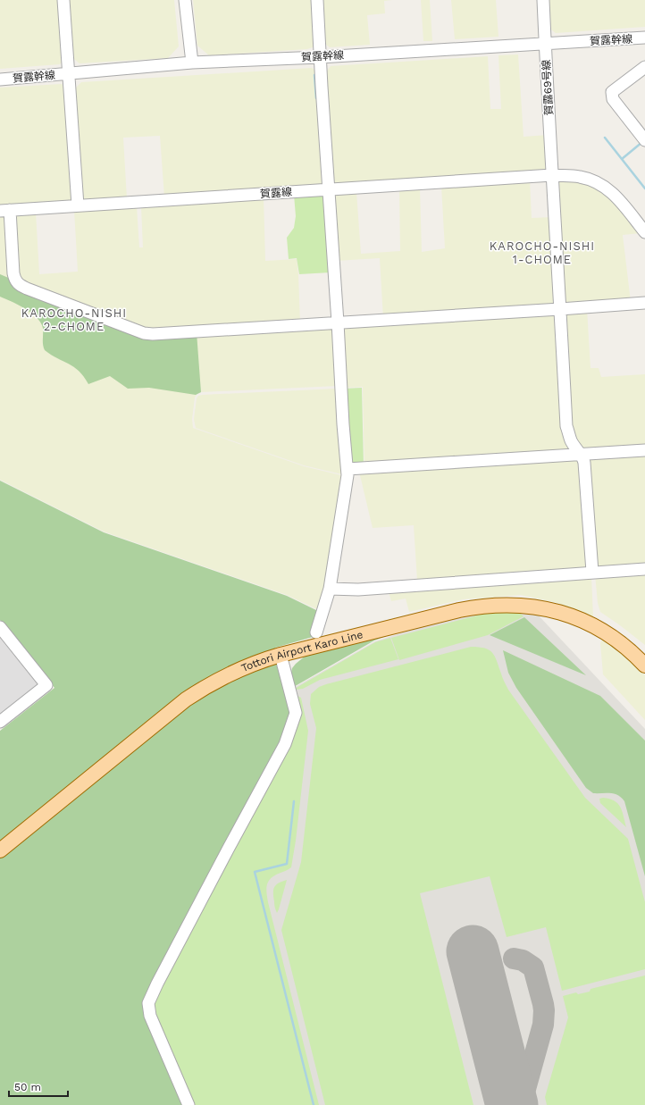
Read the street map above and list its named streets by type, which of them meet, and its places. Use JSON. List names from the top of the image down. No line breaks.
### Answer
{"streets":{"main road":["Tottori Airport Karo Line"],"street":["賀露幹線","賀露69号線","賀露線"]},"crossings":[["賀露幹線","賀露69号線"],["賀露69号線","賀露線"]],"districts":["KAROCHO-NISHI 1-CHOME","KAROCHO-NISHI 2-CHOME"],"scale_bar":"50 m"}
